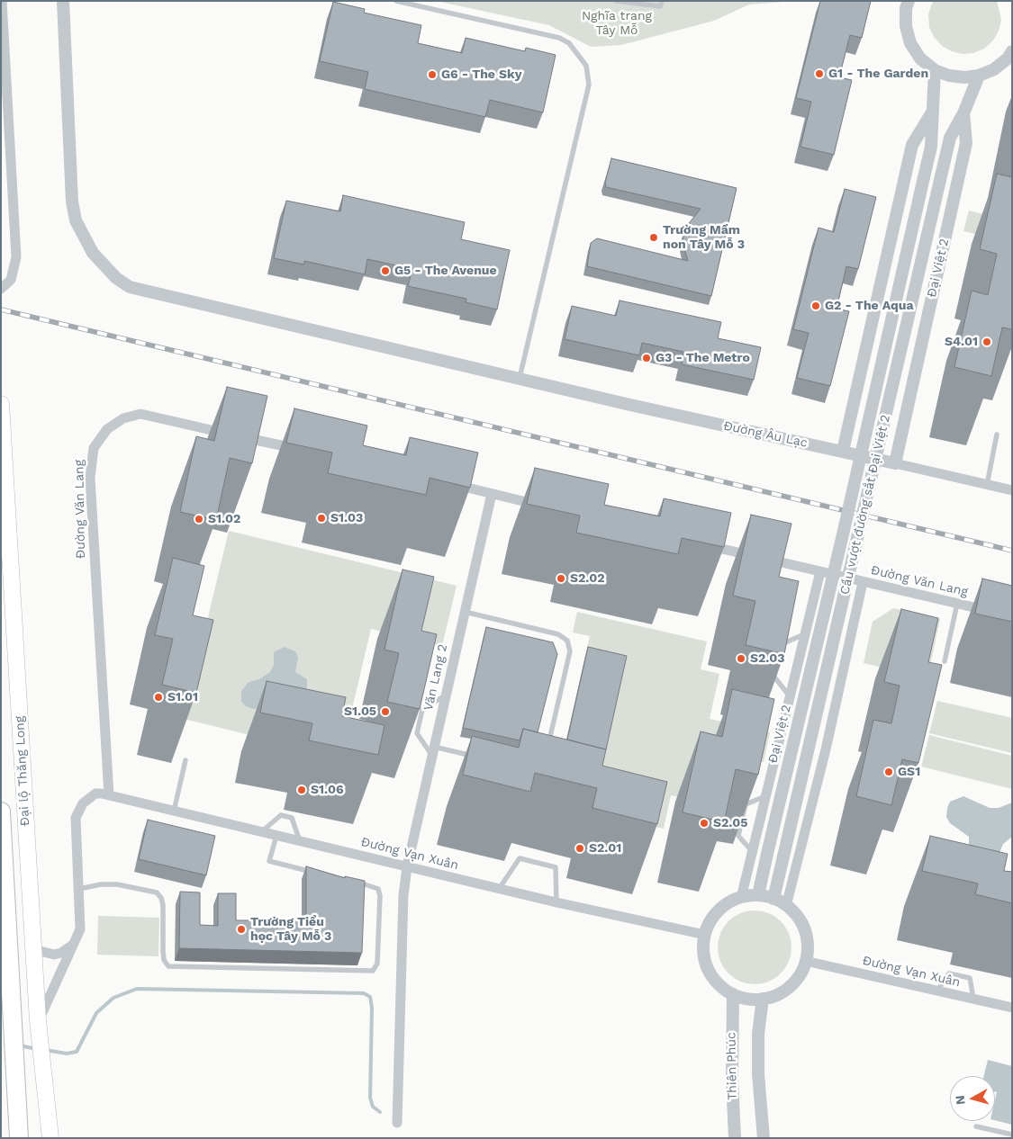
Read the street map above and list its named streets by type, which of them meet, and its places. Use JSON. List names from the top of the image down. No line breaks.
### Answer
{"streets":{"main road":["Đại lộ Thăng Long"],"street":["Đại Việt 2","Đường Âu Lạc","Cầu vượt đường sắt Đại Việt 2","Đường Văn Lang","Văn Lang 2","Đường Vạn Xuân","Thiên Phúc"]},"crossings":[["Đại Việt 2","Đường Âu Lạc"],["Đại Việt 2","Cầu vượt đường sắt Đại Việt 2"],["Đại Việt 2","Đường Văn Lang"],["Đại Việt 2","Đường Vạn Xuân"],["Đại Việt 2","Thiên Phúc"],["Cầu vượt đường sắt Đại Việt 2","Đường Vạn Xuân"],["Cầu vượt đường sắt Đại Việt 2","Thiên Phúc"],["Đường Văn Lang","Đường Vạn Xuân"],["Văn Lang 2","Đường Vạn Xuân"],["Đường Vạn Xuân","Thiên Phúc"]],"parks":["Nghĩa trang Tây Mỗ"],"places":["G1 - The Garden","G6 - The Sky","Trường Mầm non Tây Mỗ 3","G5 - The Avenue","G2 - The Aqua","S4.01","G3 - The Metro","S1.03","S1.02","S2.02","S2.03","S1.01","S1.05","GS1","S1.06","S2.05","S2.01","Trường Tiểu học Tây Mỗ 3"],"north":"left"}
